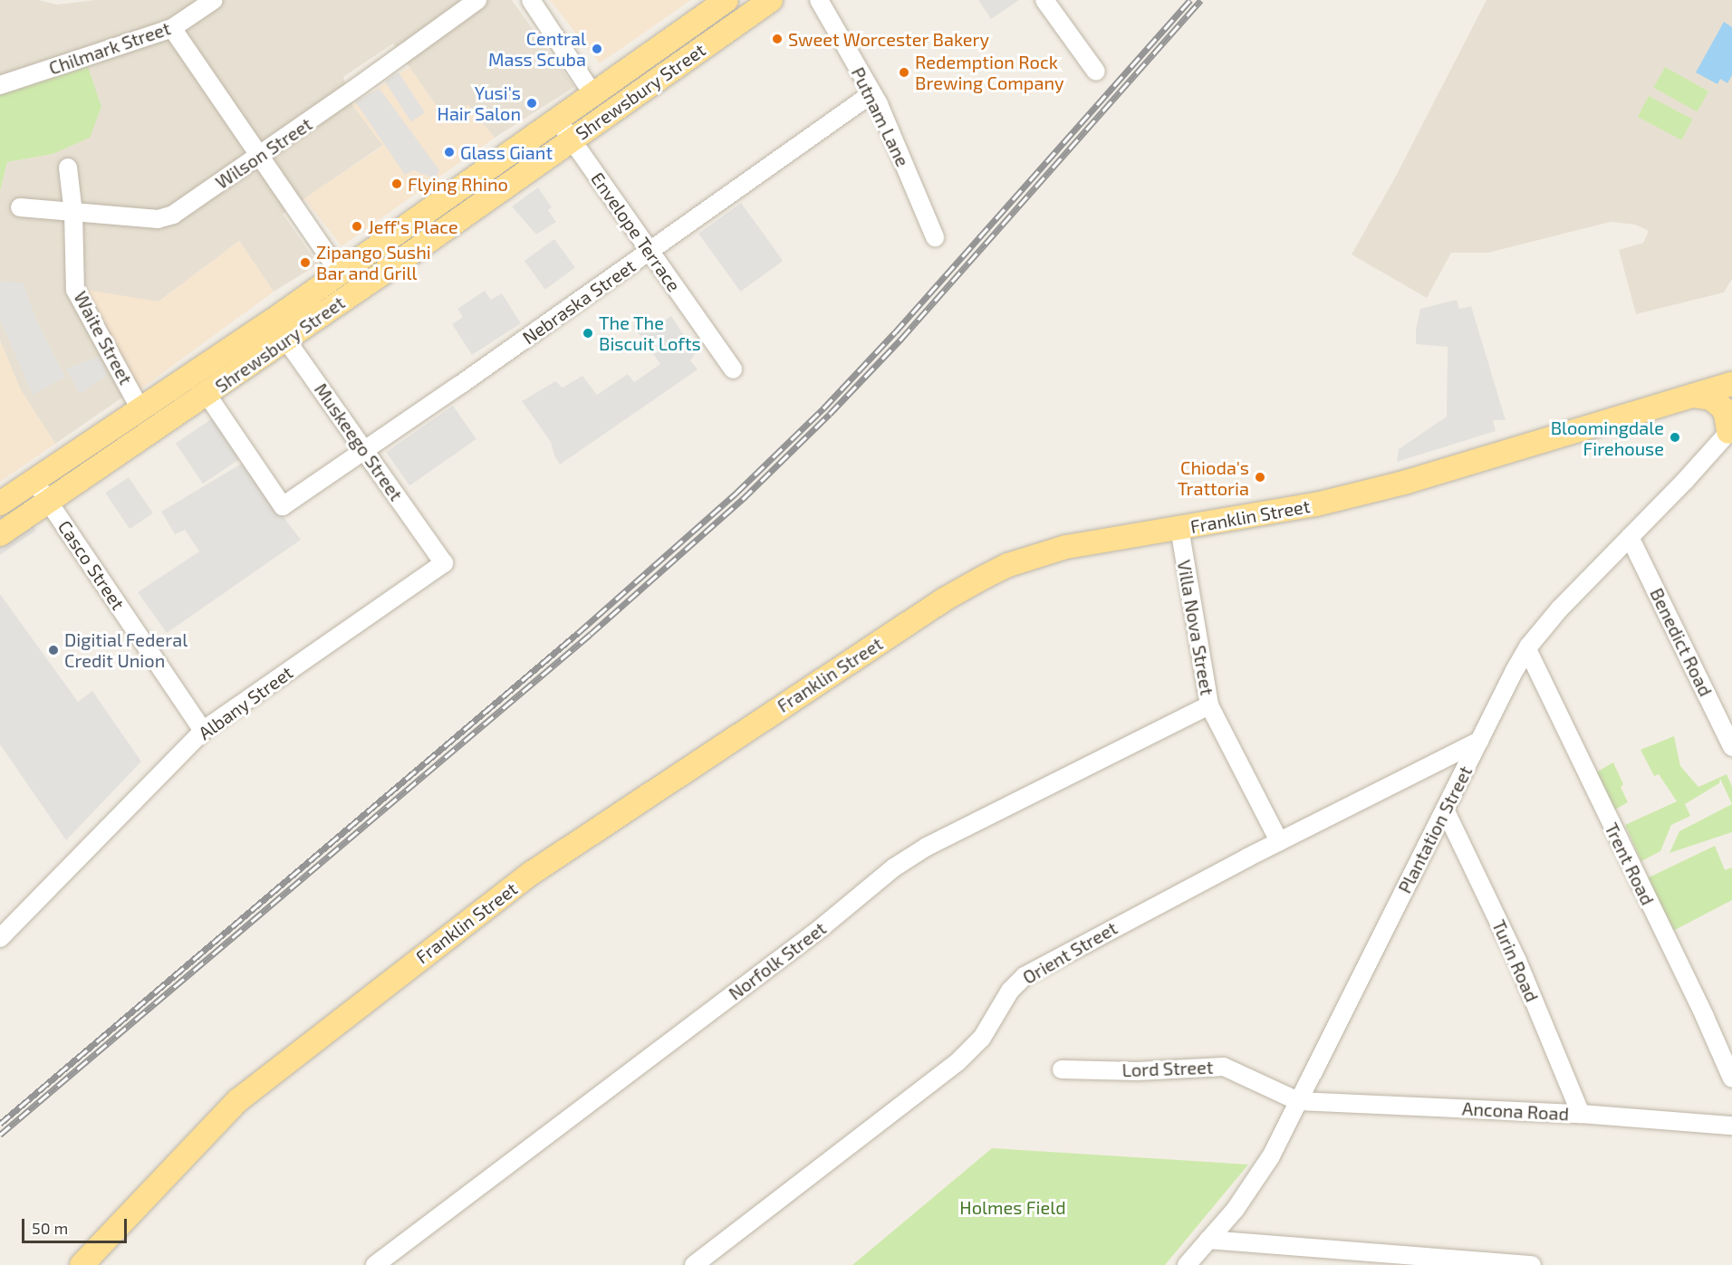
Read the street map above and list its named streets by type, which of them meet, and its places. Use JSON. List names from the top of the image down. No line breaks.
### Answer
{"streets":{"main road":["Shrewsbury Street","Franklin Street"],"street":["Chilmark Street","Putnam Lane","Wilson Street","Envelope Terrace","Nebraska Street","Waite Street","Muskeego Street","Casco Street","Villa Nova Street","Benedict Road","Albany Street","Plantation Street","Trent Road","Orient Street","Norfolk Street","Turin Road","Lord Street","Ancona Road"]},"crossings":[["Shrewsbury Street","Envelope Terrace"],["Shrewsbury Street","Nebraska Street"],["Shrewsbury Street","Waite Street"],["Shrewsbury Street","Muskeego Street"],["Shrewsbury Street","Casco Street"],["Putnam Lane","Nebraska Street"],["Wilson Street","Waite Street"],["Envelope Terrace","Nebraska Street"],["Nebraska Street","Muskeego Street"],["Muskeego Street","Albany Street"],["Franklin Street","Villa Nova Street"],["Casco Street","Albany Street"],["Villa Nova Street","Orient Street"],["Villa Nova Street","Norfolk Street"],["Benedict Road","Plantation Street"],["Plantation Street","Trent Road"],["Plantation Street","Orient Street"],["Plantation Street","Turin Road"],["Plantation Street","Lord Street"],["Plantation Street","Ancona Road"],["Turin Road","Ancona Road"],["Lord Street","Ancona Road"]],"parks":["Holmes Field"],"places":["Sweet Worcester Bakery","Central Mass Scuba","Redemption Rock Brewing Company","Yusi's Hair Salon","Glass Giant","Flying Rhino","Jeff's Place","Zipango Sushi Bar and Grill","The The Biscuit Lofts","Bloomingdale Firehouse","Chioda's Trattoria","Digitial Federal Credit Union"],"scale_bar":"50 m"}
